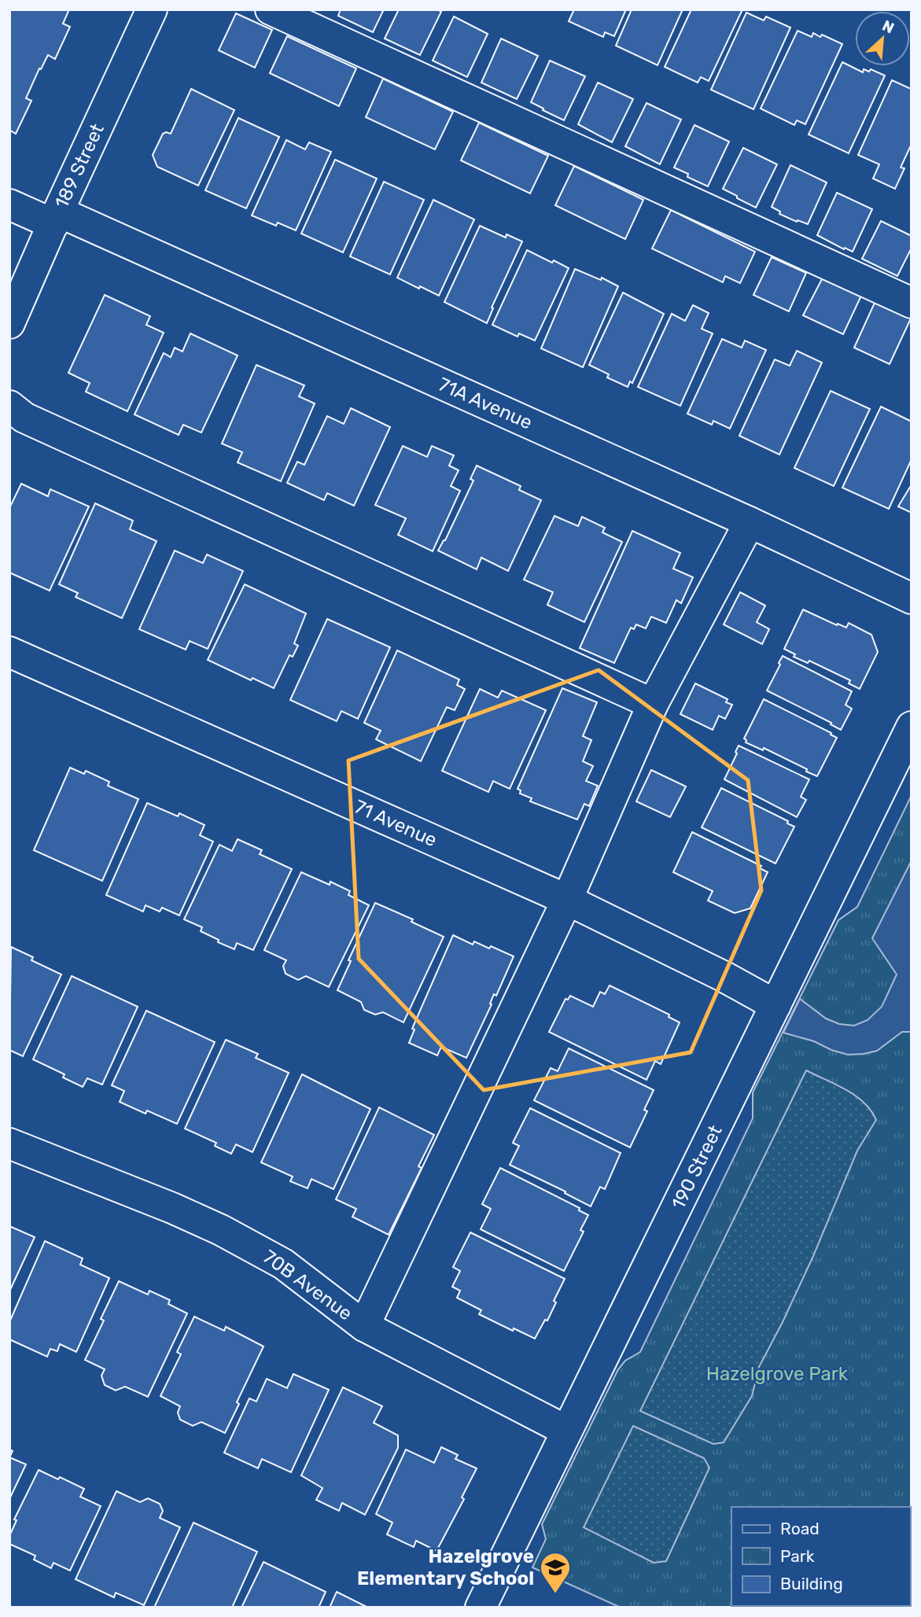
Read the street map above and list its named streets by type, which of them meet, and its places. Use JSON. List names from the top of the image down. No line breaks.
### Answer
{"streets":{"street":["189 Street","71A Avenue","71 Avenue","190 Street","70B Avenue"]},"crossings":[["189 Street","71A Avenue"],["71 Avenue","190 Street"],["190 Street","70B Avenue"]],"parks":["Hazelgrove Park"],"places":{"school or university":["Hazelgrove Elementary School"]},"legend":["Road","Park","Building"],"north":"top right"}
